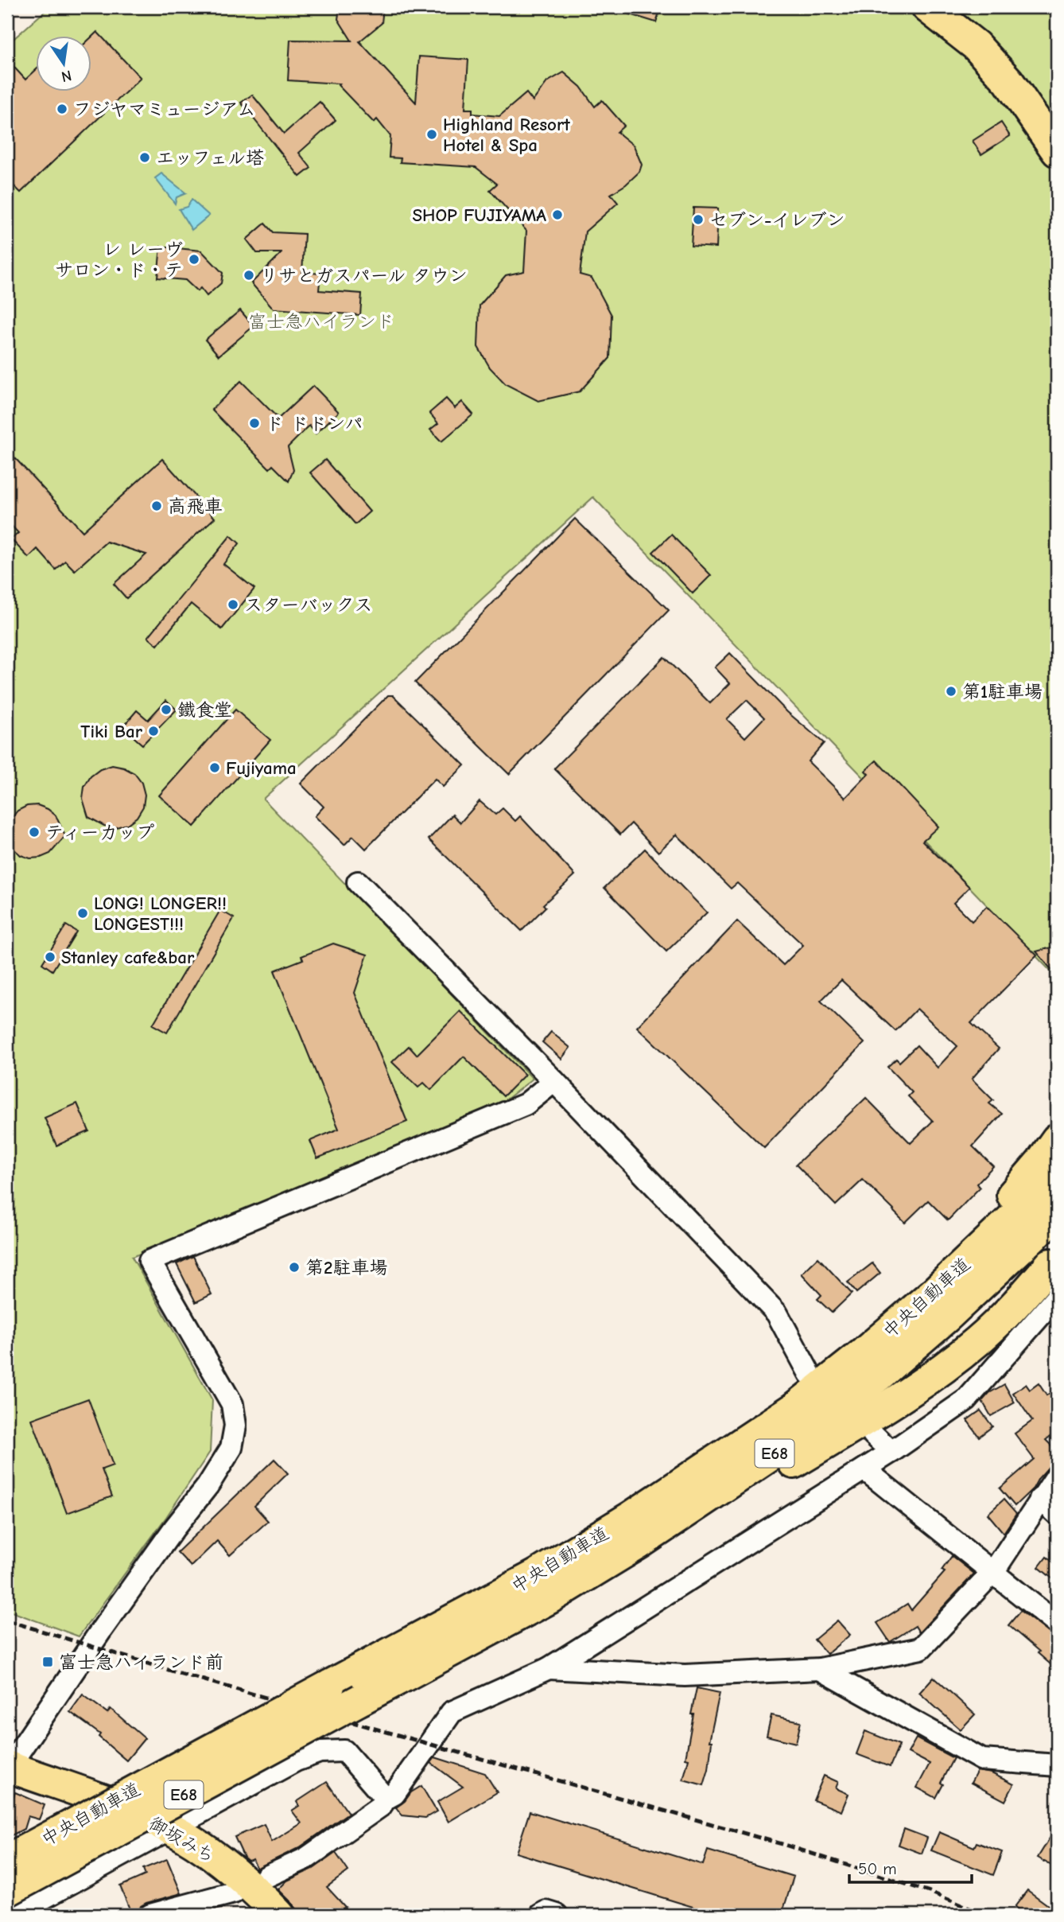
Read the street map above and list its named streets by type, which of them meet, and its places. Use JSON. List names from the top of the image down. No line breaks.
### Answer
{"streets":{"highway":["中央自動車道","E68","御坂みち"]},"parks":["富士急ハイランド"],"places":{"other":["フジヤマミュージアム","Highland Resort Hotel & Spa","エッフェル塔","SHOP FUJIYAMA","セブン-イレブン","レ レーヴ サロン・ド・テ","リサとガスパール タウン","ド ドドンパ","高飛車","スターバックス","第1駐車場","鐵食堂","Tiki Bar","Fujiyama","ティーカップ","LONG! LONGER!! LONGEST!!!","Stanley cafe&bar","第2駐車場"],"transit":["富士急ハイランド前"]},"scale_bar":"50 m","north":"bottom"}
